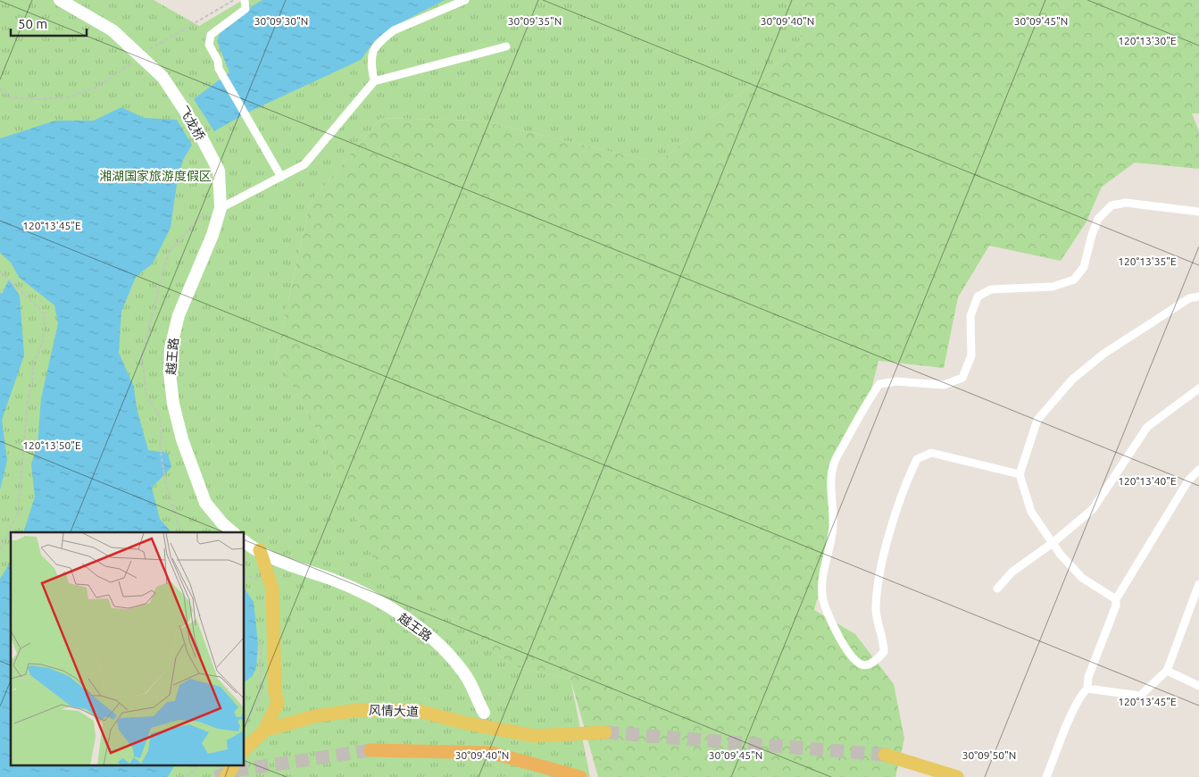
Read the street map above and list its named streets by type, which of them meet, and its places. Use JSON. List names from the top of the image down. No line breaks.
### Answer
{"streets":{"main road":["飞龙桥","越王路","风情大道"]},"crossings":[["飞龙桥","越王路"]],"parks":["湘湖国家旅游度假区"],"scale_bar":"50 m","coordinates":["30°09'30\"N","30°09'35\"N","30°09'40\"N","30°09'45\"N","120°13'30\"E","120°13'45\"E","120°13'35\"E","120°13'50\"E","120°13'40\"E","30°09'50\"N"]}
